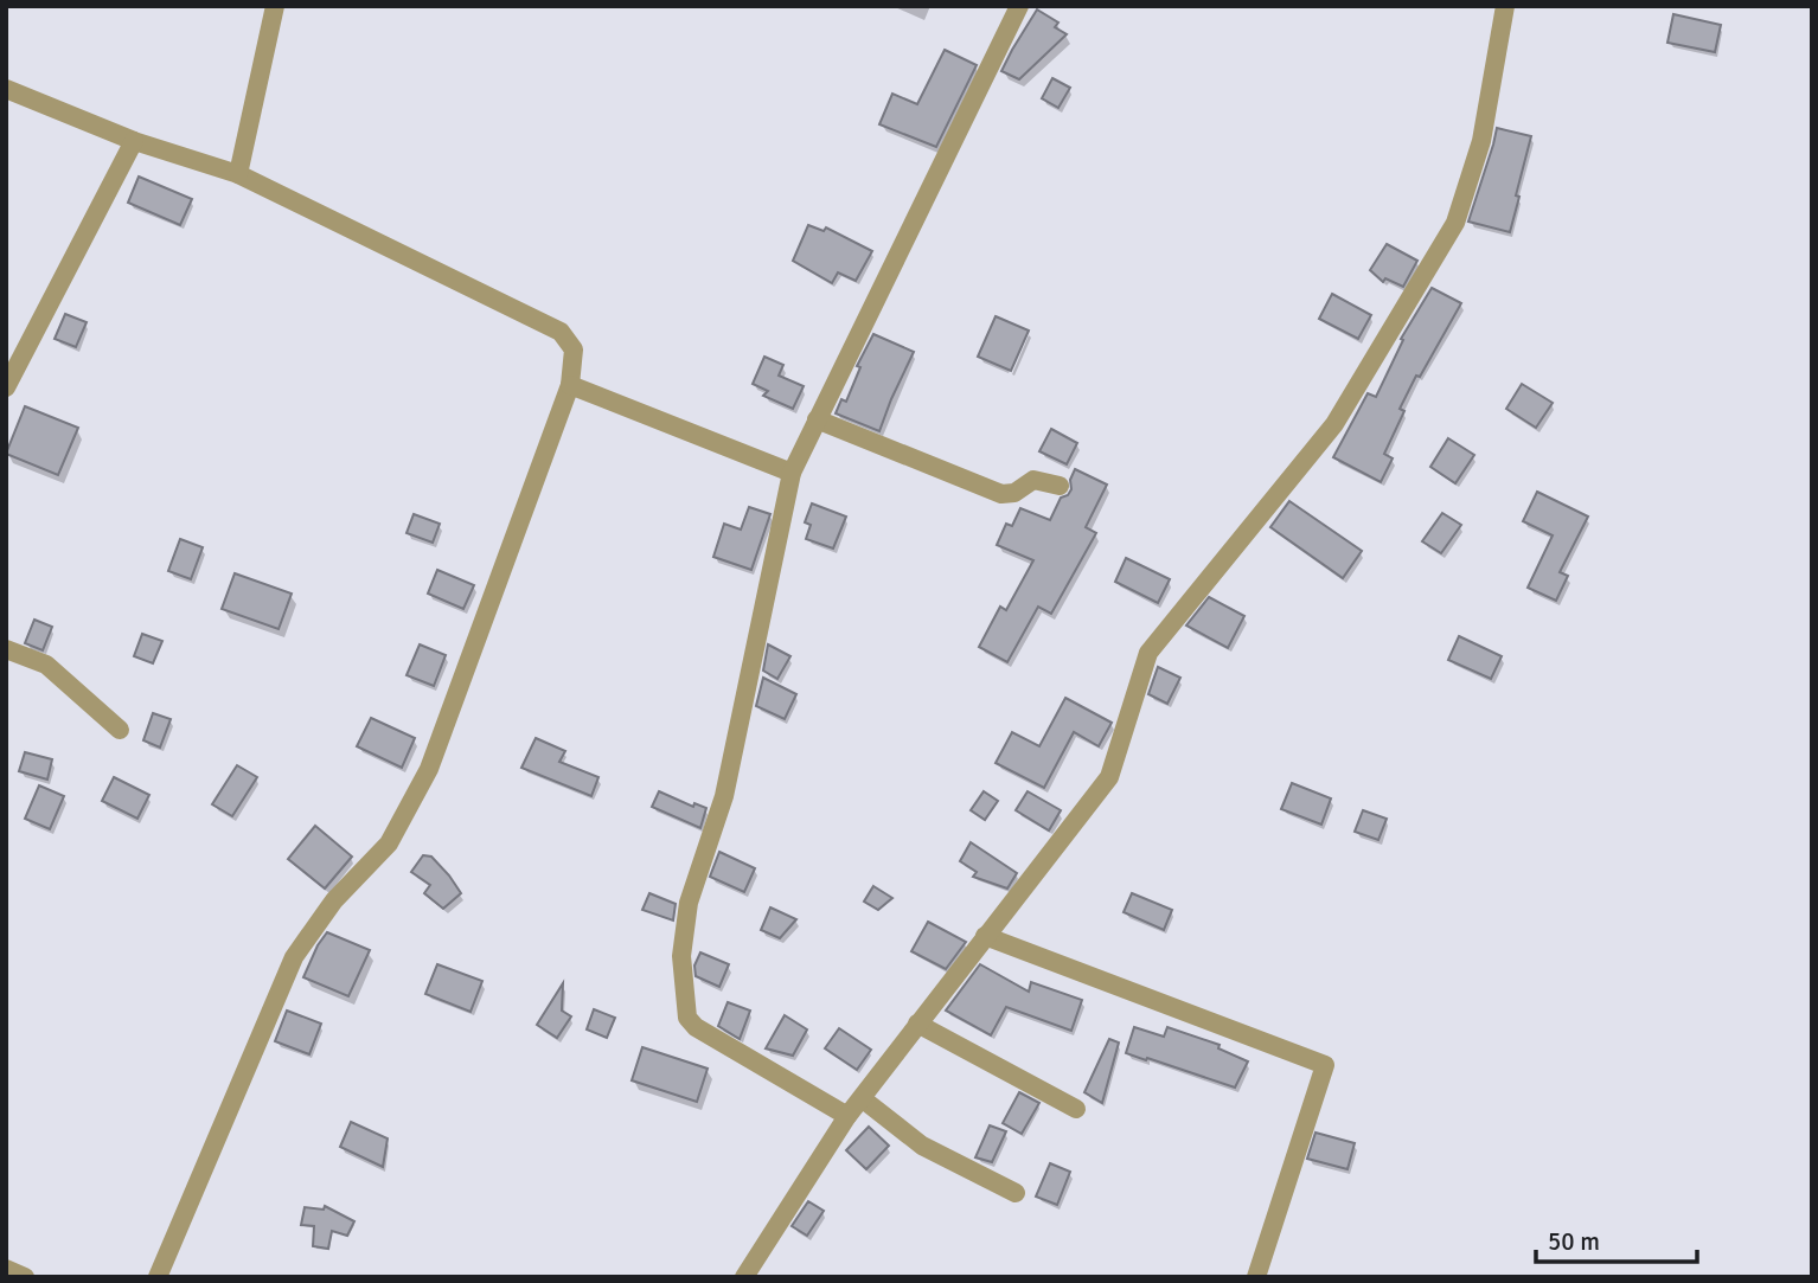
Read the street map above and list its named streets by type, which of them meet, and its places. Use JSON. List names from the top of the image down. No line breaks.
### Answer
{"scale_bar":"50 m"}
